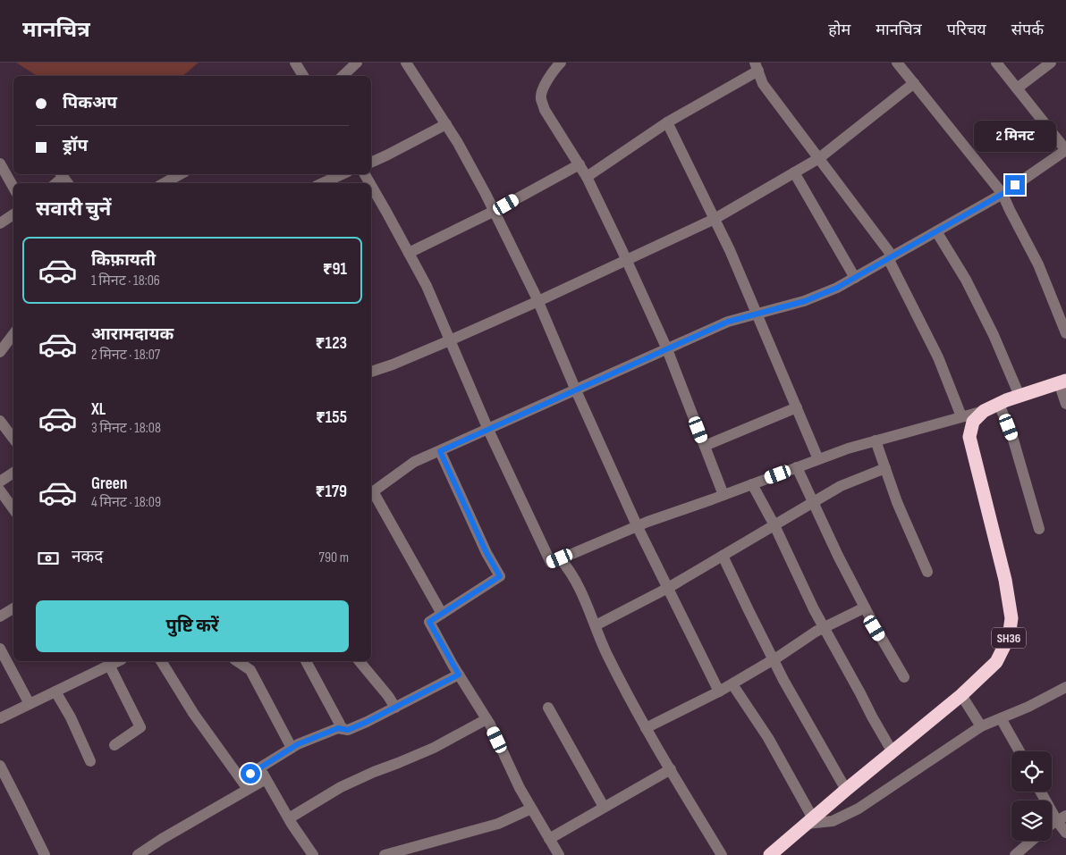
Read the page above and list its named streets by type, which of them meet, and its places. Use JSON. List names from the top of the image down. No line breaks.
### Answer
{"streets":{"highway":["SH36"]},"page":{"header":"मानचित्र","nav":["होम","मानचित्र","परिचय","संपर्क"],"banner":["पिकअप","ड्रॉप"],"bubble":"2 मिनट","heading":"सवारी चुनें","list":[{"name":"किफ़ायती","note":"1 मिनट · 18:06","value":"₹91"},{"name":"आरामदायक","note":"2 मिनट · 18:07","value":"₹123"},{"name":"XL","note":"3 मिनट · 18:08","value":"₹155"},{"name":"Green","note":"4 मिनट · 18:09","value":"₹179"}],"pay":["नकद","790 m"],"buttons":"पुष्टि करें"}}
